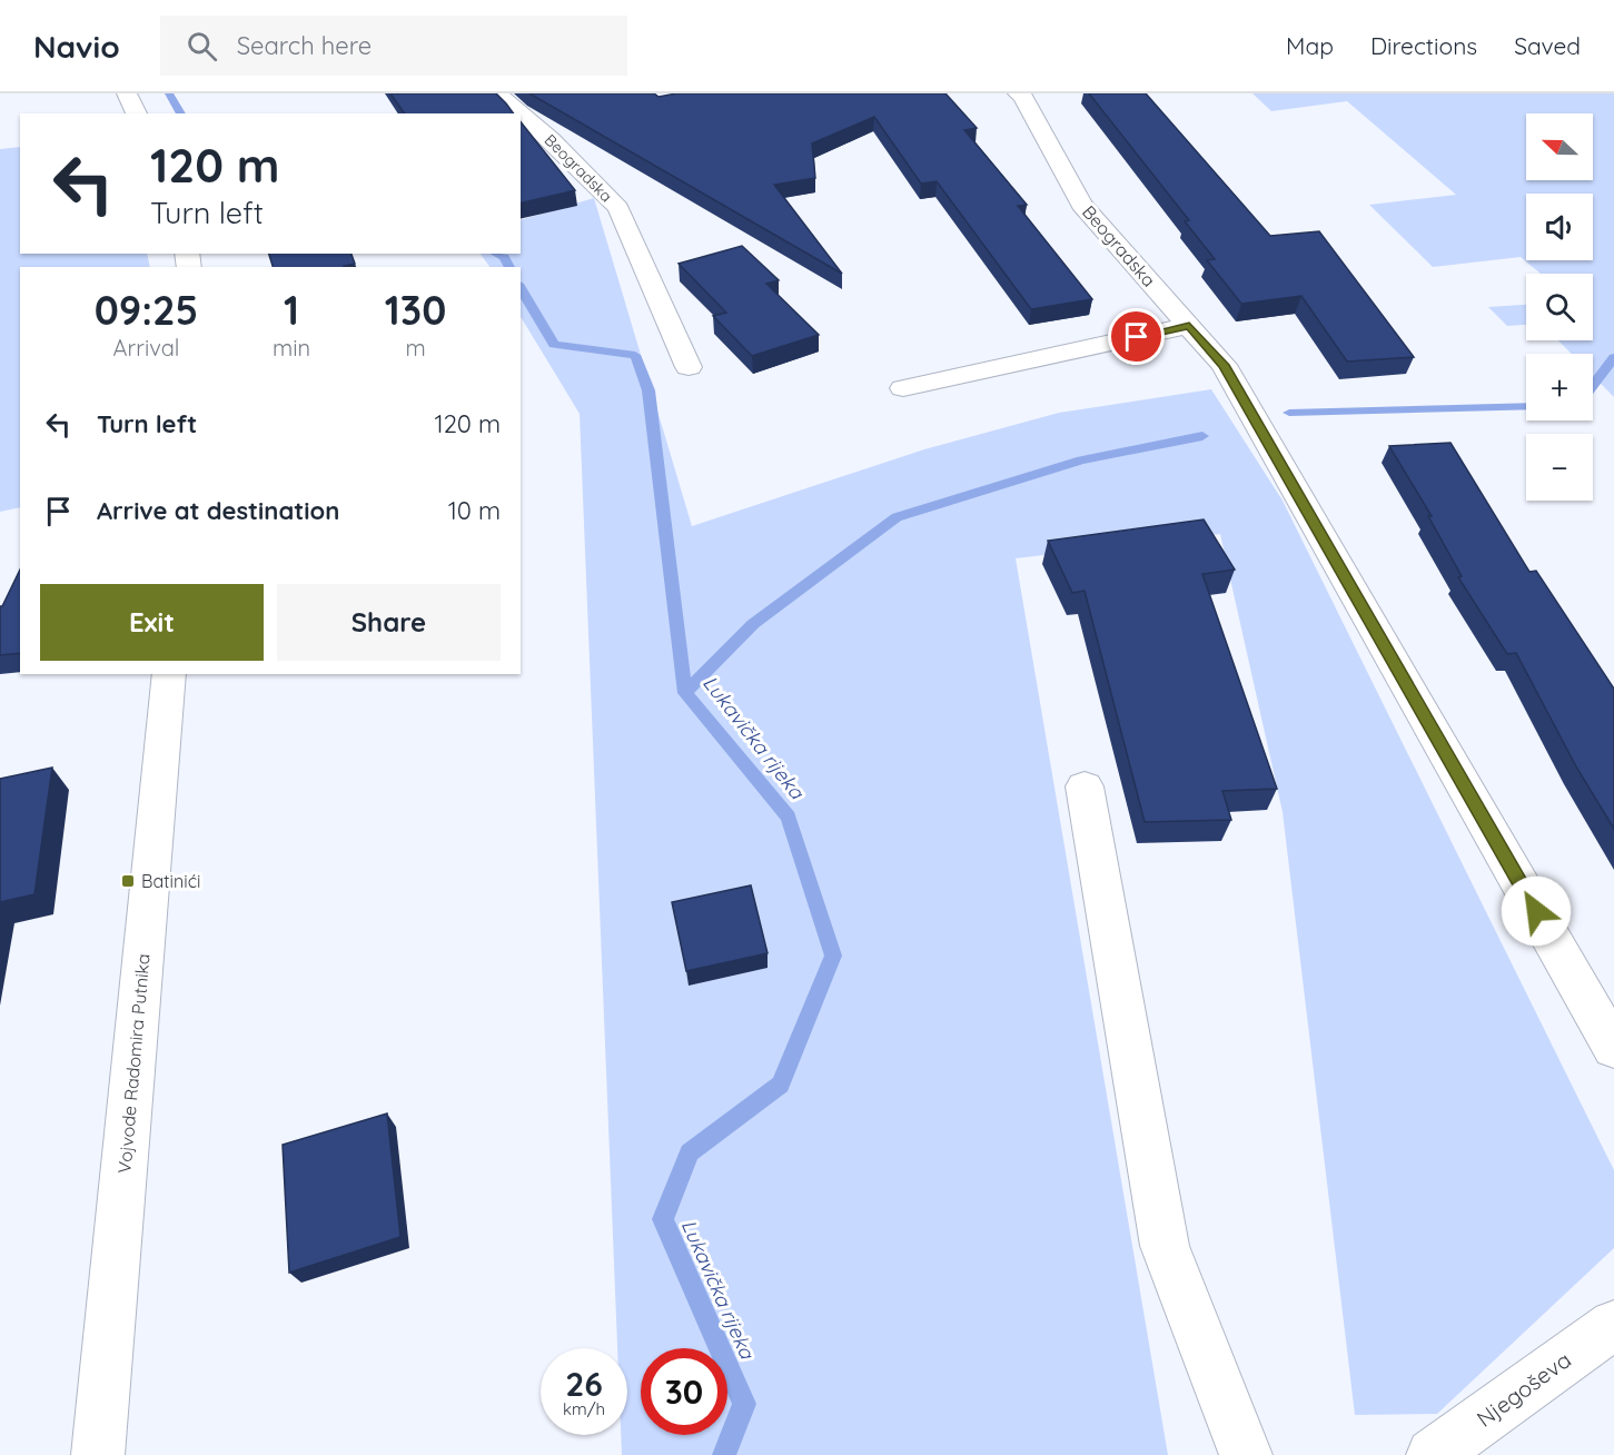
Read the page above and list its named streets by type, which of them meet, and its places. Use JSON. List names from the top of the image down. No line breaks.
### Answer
{"streets":{"street":["Beogradska","Vojvode Radomira Putnika","Njegoševa"]},"water":["Lukavička rijeka"],"places":{"transit":["Batinići"]},"north":"left","page":{"header":"Navio","search":"Search here","nav":["Map","Directions","Saved"],"map_buttons":["+","−"],"turn":["120 m","Turn left"],"eta":["09:25","Arrival","1","min","130","m"],"list":[{"name":"Turn left","value":"120 m"},{"name":"Arrive at destination","value":"10 m"}],"buttons":["Exit","Share"],"speed":"26 km/h","limit":"30"}}
